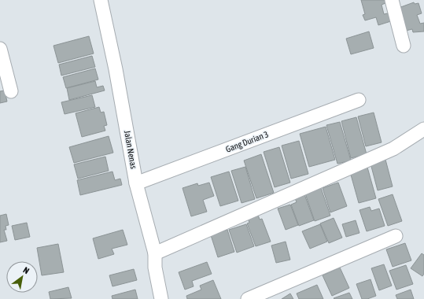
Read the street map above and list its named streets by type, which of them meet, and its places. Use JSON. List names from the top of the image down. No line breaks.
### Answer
{"streets":{"street":["Gang Durian 3","Jalan Nenas"]},"crossings":[["Gang Durian 3","Jalan Nenas"]],"north":"top right"}
